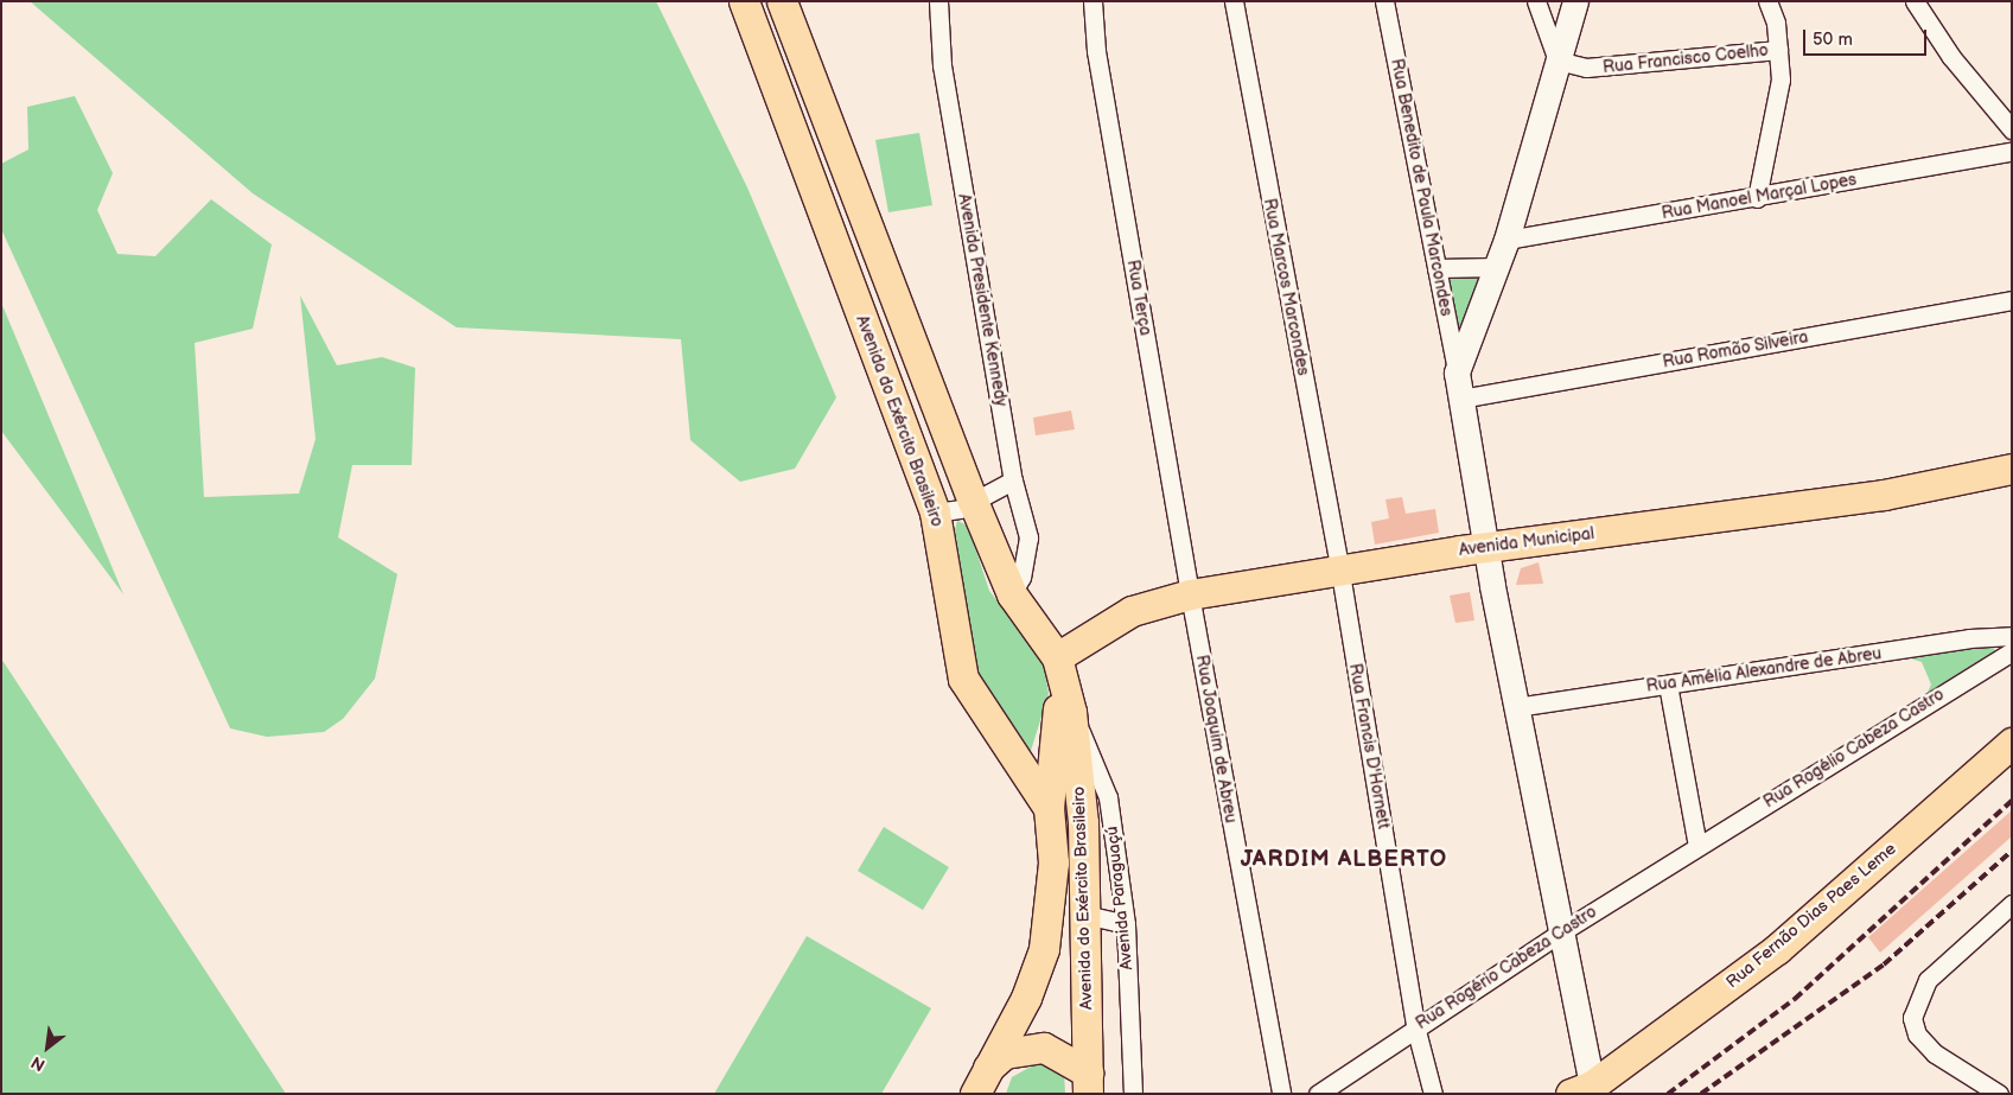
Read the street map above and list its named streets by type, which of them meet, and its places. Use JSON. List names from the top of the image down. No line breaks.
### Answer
{"streets":{"main road":["Avenida do Exército Brasileiro","Avenida Municipal","Rua Fernão Dias Paes Leme"],"street":["Rua Francisco Coelho","Rua Benedito de Paula Marcondes","Rua Manoel Marçal Lopes","Rua Marcos Marcondes","Rua Terça","Avenida Presidente Kennedy","Rua Romão Silveira","Rua Amélia Alexandre de Abreu","Rua Joaquim de Abreu","Rua Francis D'Hornett","Rua Rogélio Cabeza Castro","Avenida Paraguaçú","Rua Rogério Cabeza Castro"]},"crossings":[["Rua Marcos Marcondes","Avenida Municipal"],["Rua Marcos Marcondes","Rua Francis D'Hornett"],["Rua Terça","Avenida Municipal"],["Rua Terça","Rua Joaquim de Abreu"],["Avenida Presidente Kennedy","Avenida do Exército Brasileiro"],["Avenida do Exército Brasileiro","Avenida Municipal"],["Avenida do Exército Brasileiro","Avenida Paraguaçú"],["Avenida Municipal","Rua Joaquim de Abreu"],["Avenida Municipal","Rua Francis D'Hornett"],["Rua Francis D'Hornett","Rua Rogério Cabeza Castro"],["Rua Rogélio Cabeza Castro","Rua Rogério Cabeza Castro"]],"districts":["JARDIM ALBERTO"],"scale_bar":"50 m","north":"bottom left"}
